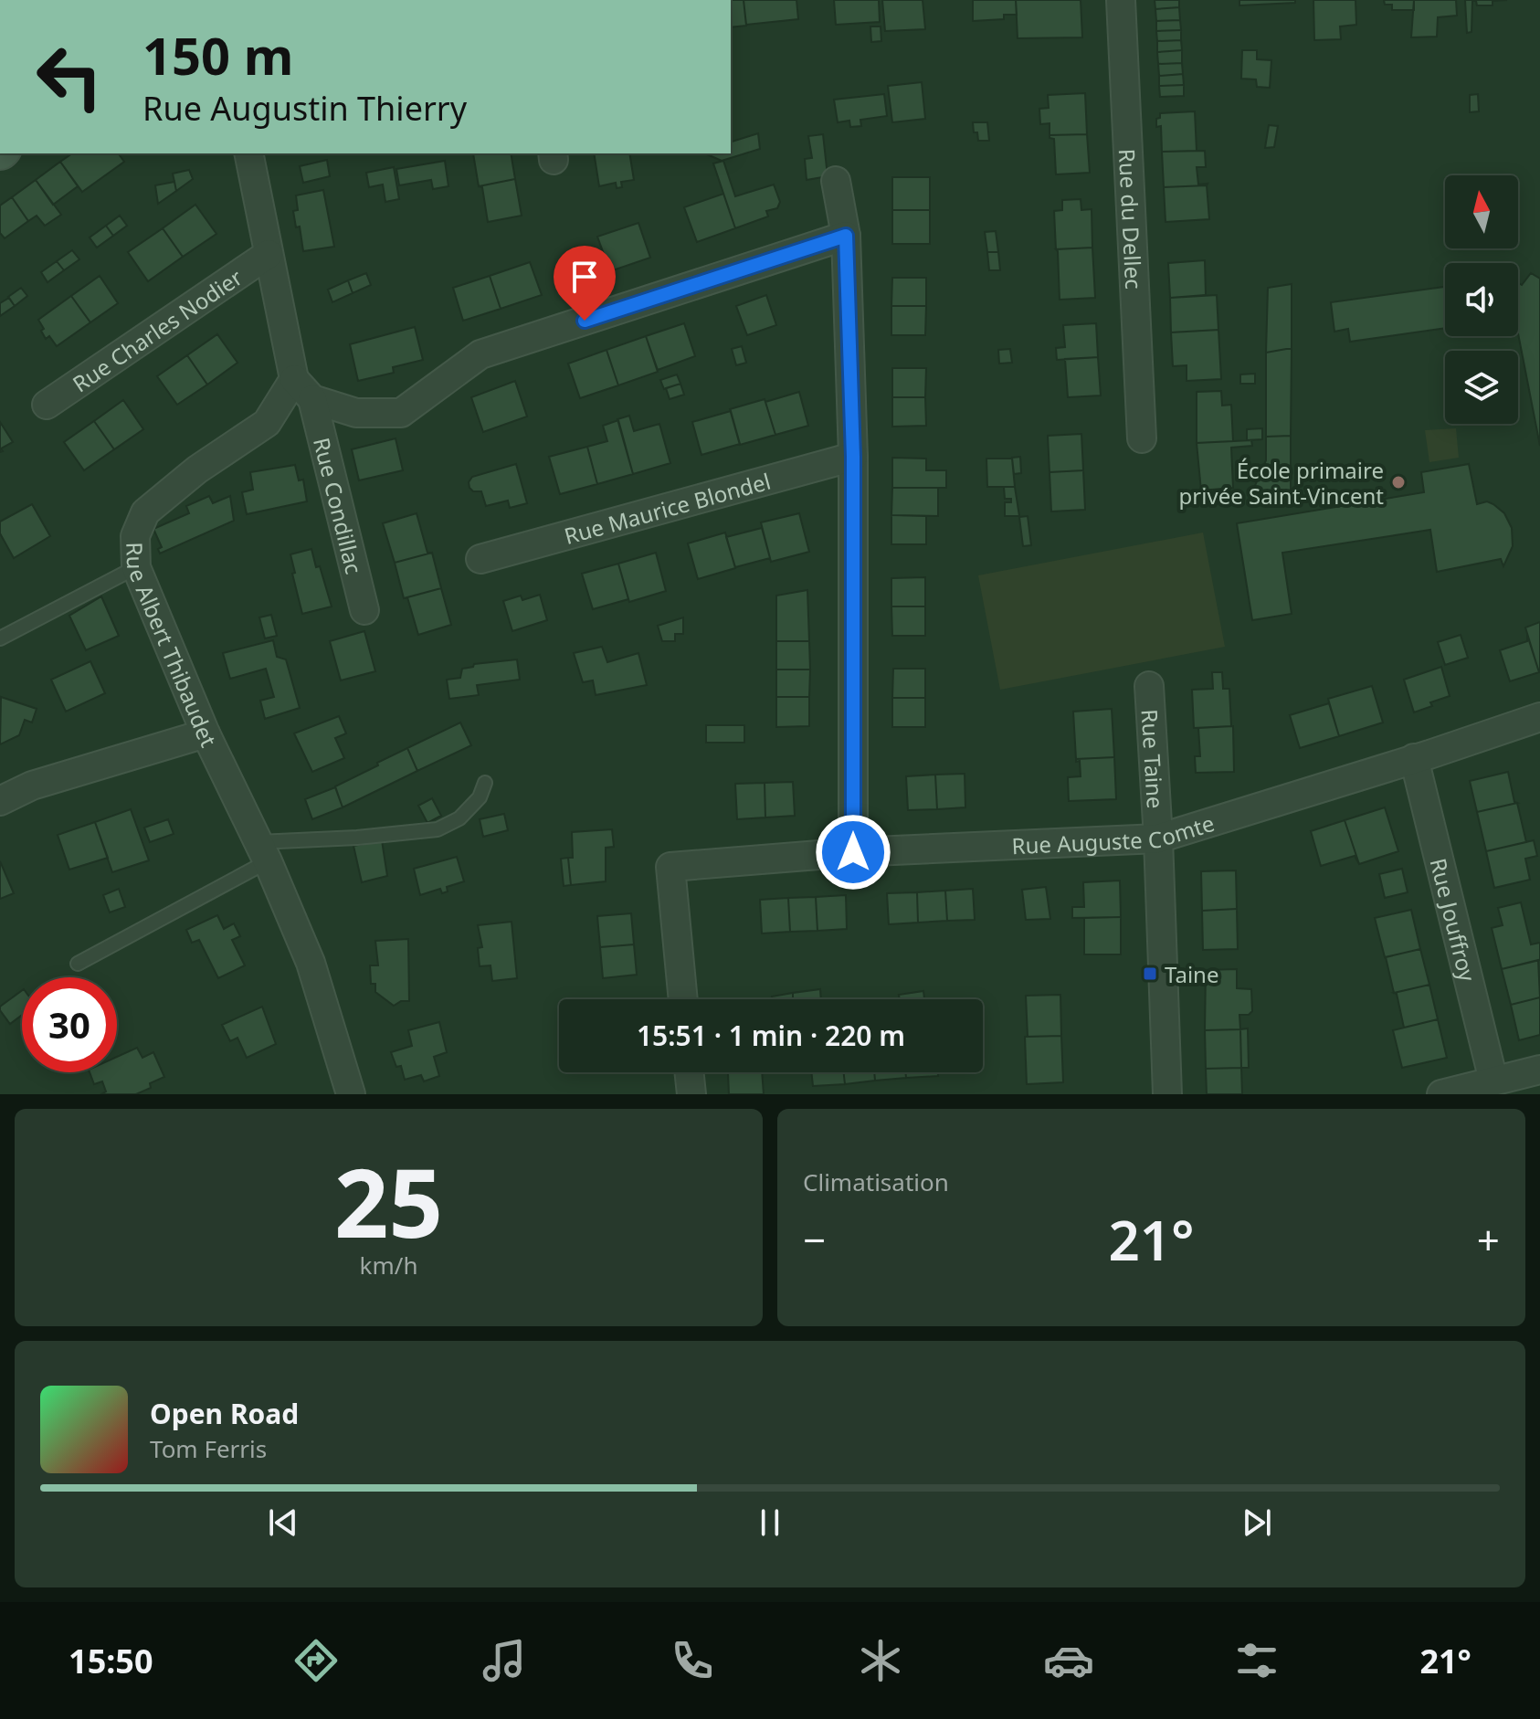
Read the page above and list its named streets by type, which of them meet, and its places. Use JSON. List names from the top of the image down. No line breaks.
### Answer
{"streets":{"street":["Rue du Dellec","Rue Charles Nodier","Rue Condillac","Rue Maurice Blondel","Rue Albert Thibaudet","Rue Taine","Rue Auguste Comte","Rue Jouffroy"]},"crossings":[["Rue Taine","Rue Auguste Comte"],["Rue Auguste Comte","Rue Jouffroy"]],"places":{"other":["École primaire privée Saint-Vincent"],"transit":["Taine"]},"north":"top","page":{"turn":["150 m","Rue Augustin Thierry"],"limit":"30","trip":"15:51 · 1 min · 220 m","tile":[["25","km/h"],"Climatisation"],"heat":["−","21°","+"],"song":["Open Road","Tom Ferris"],"tabs":["15:50","21°"]}}
